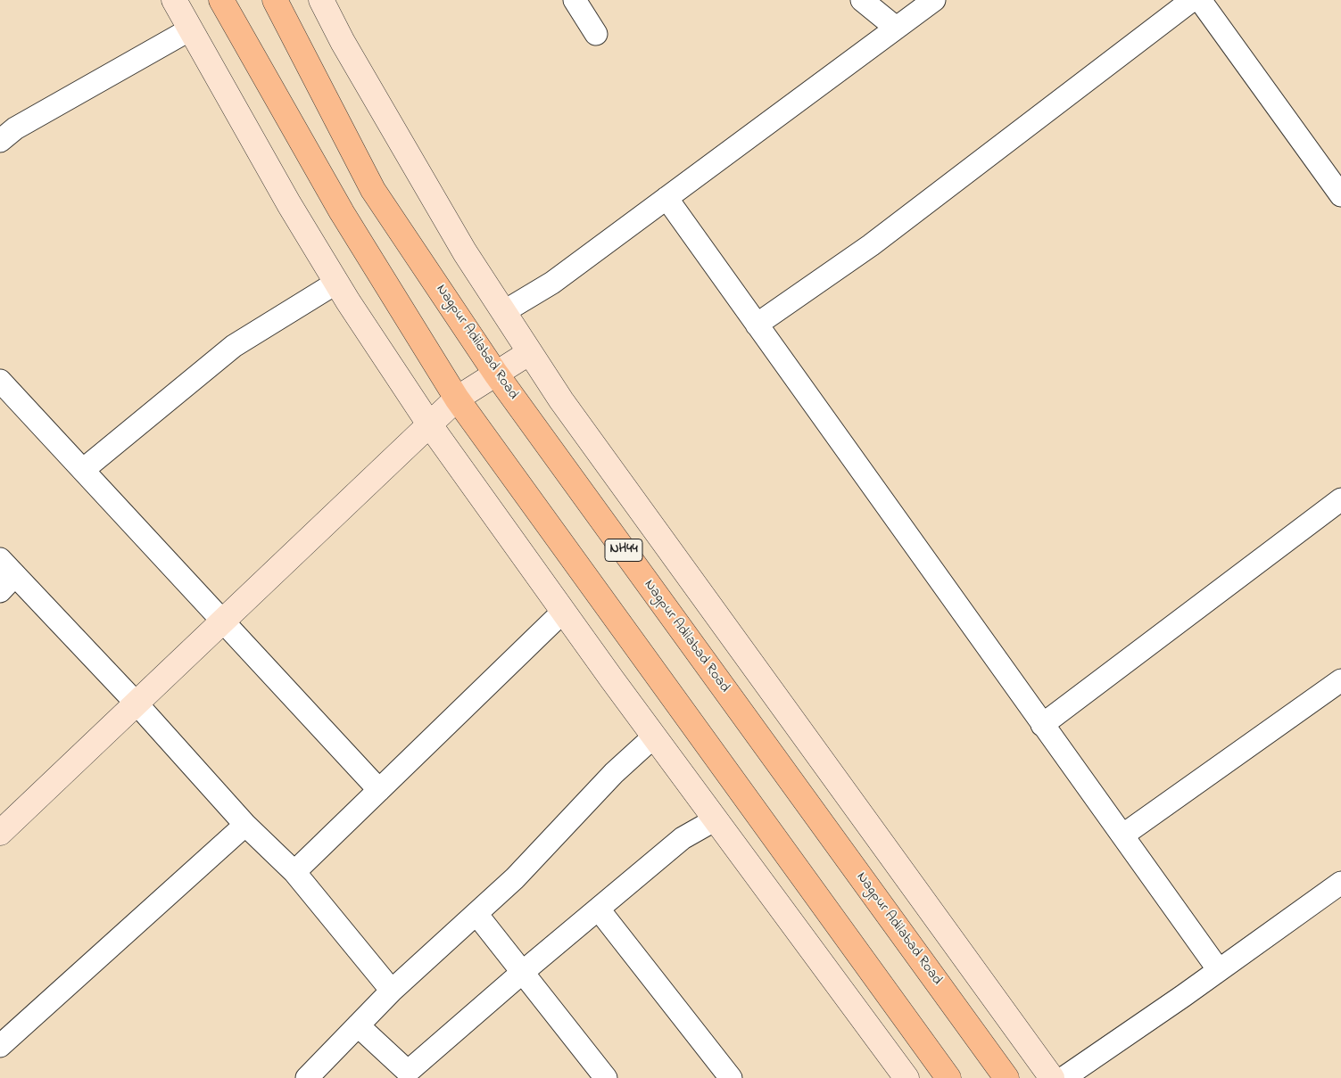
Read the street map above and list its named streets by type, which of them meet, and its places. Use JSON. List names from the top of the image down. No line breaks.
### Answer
{"streets":{"highway":["Nagpur Adilabad Road","NH44"]}}
